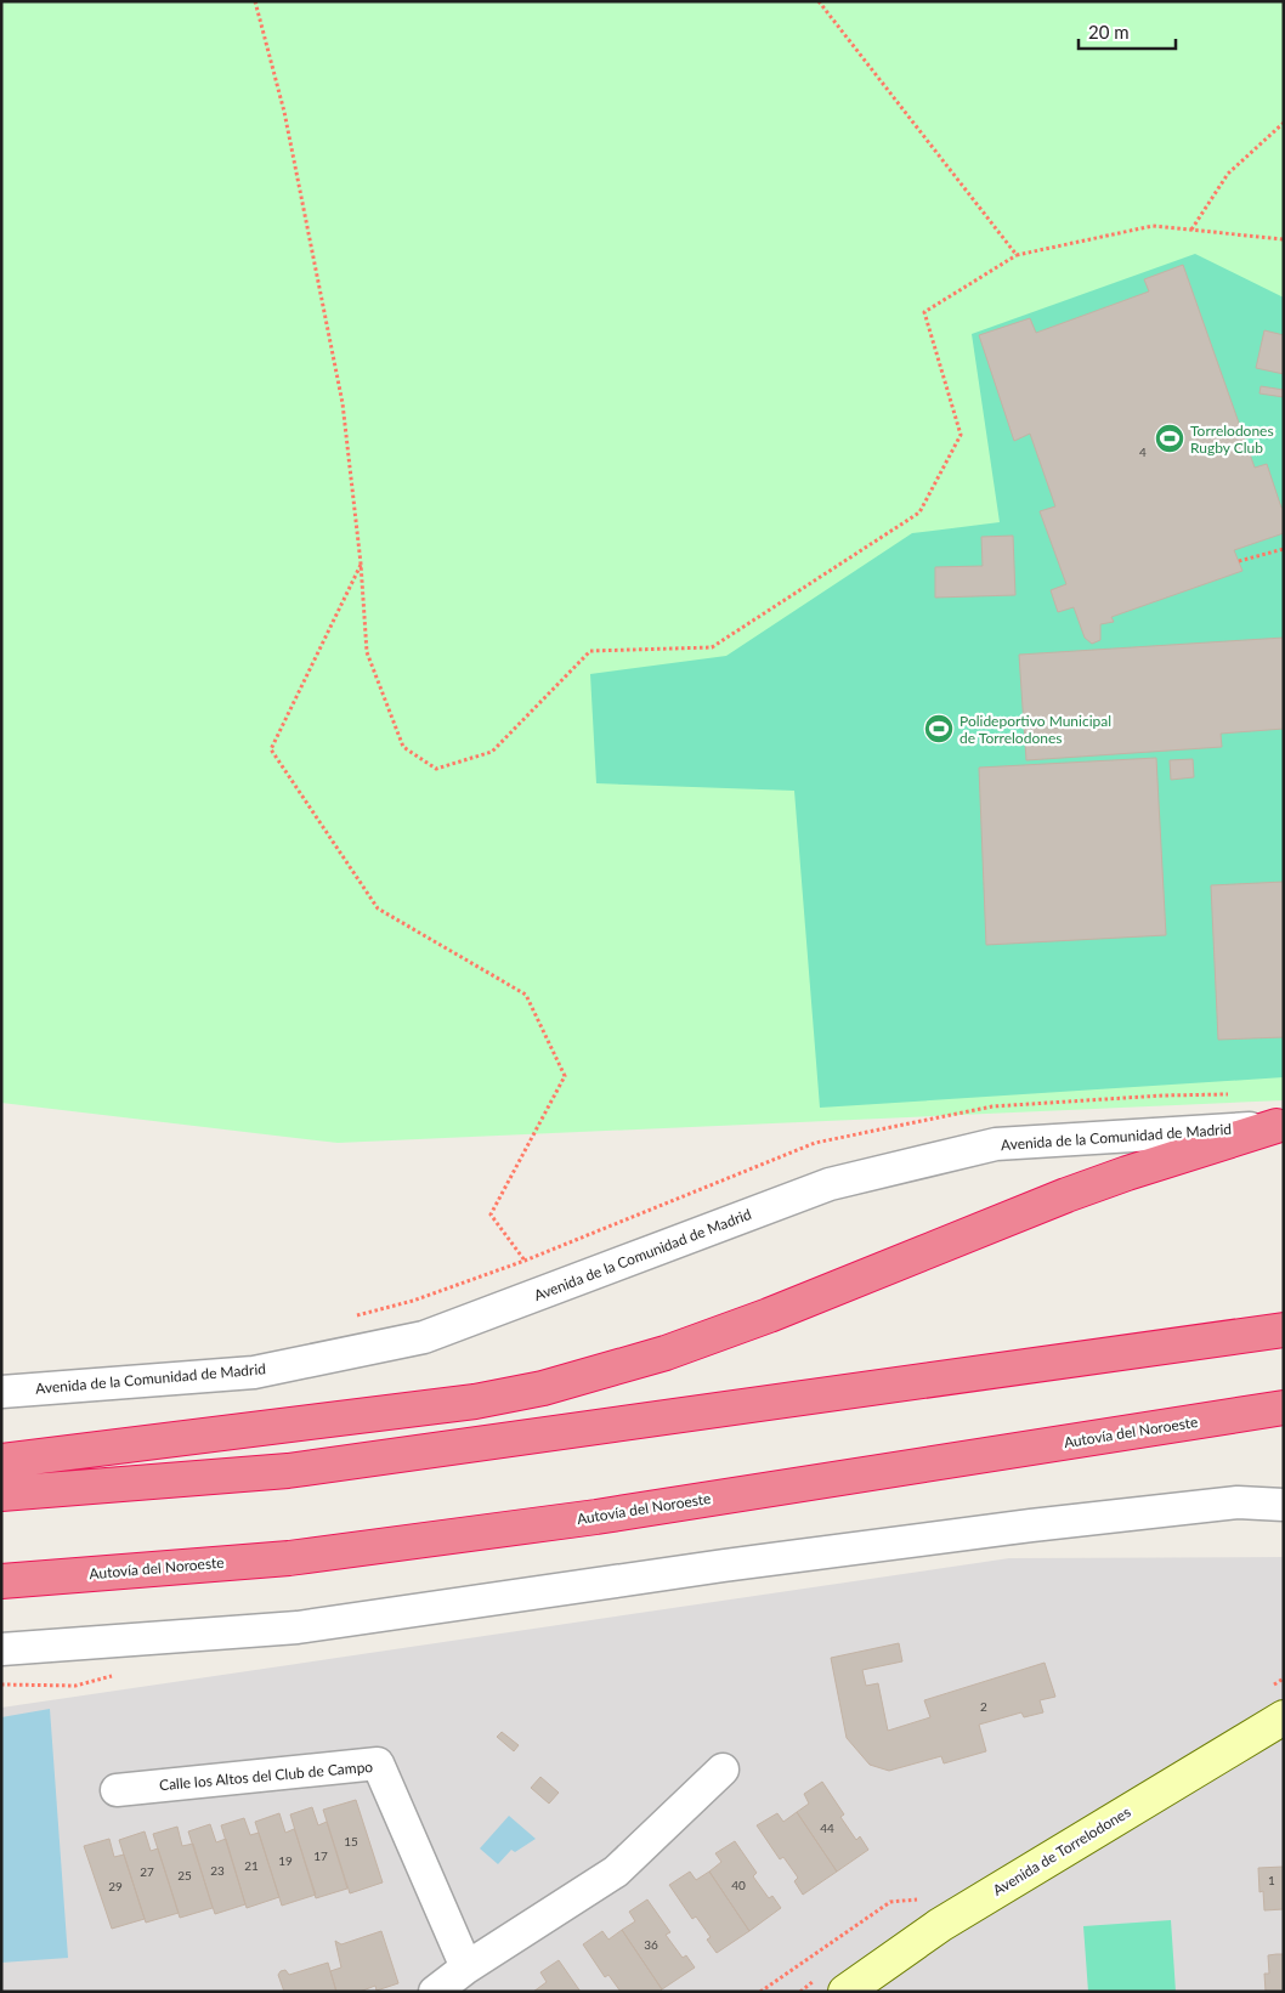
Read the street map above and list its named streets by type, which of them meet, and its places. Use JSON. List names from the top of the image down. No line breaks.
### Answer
{"streets":{"highway":["Autovía del Noroeste"],"main road":["Avenida de Torrelodones"],"street":["Avenida de la Comunidad de Madrid","Calle los Altos del Club de Campo"]},"places":{"sports":["Torrelodones Rugby Club","Polideportivo Municipal de Torrelodones"]},"house_numbers":["4","2","44","15","17","19","21","23","27","25","1","40","29","36"],"scale_bar":"20 m"}
